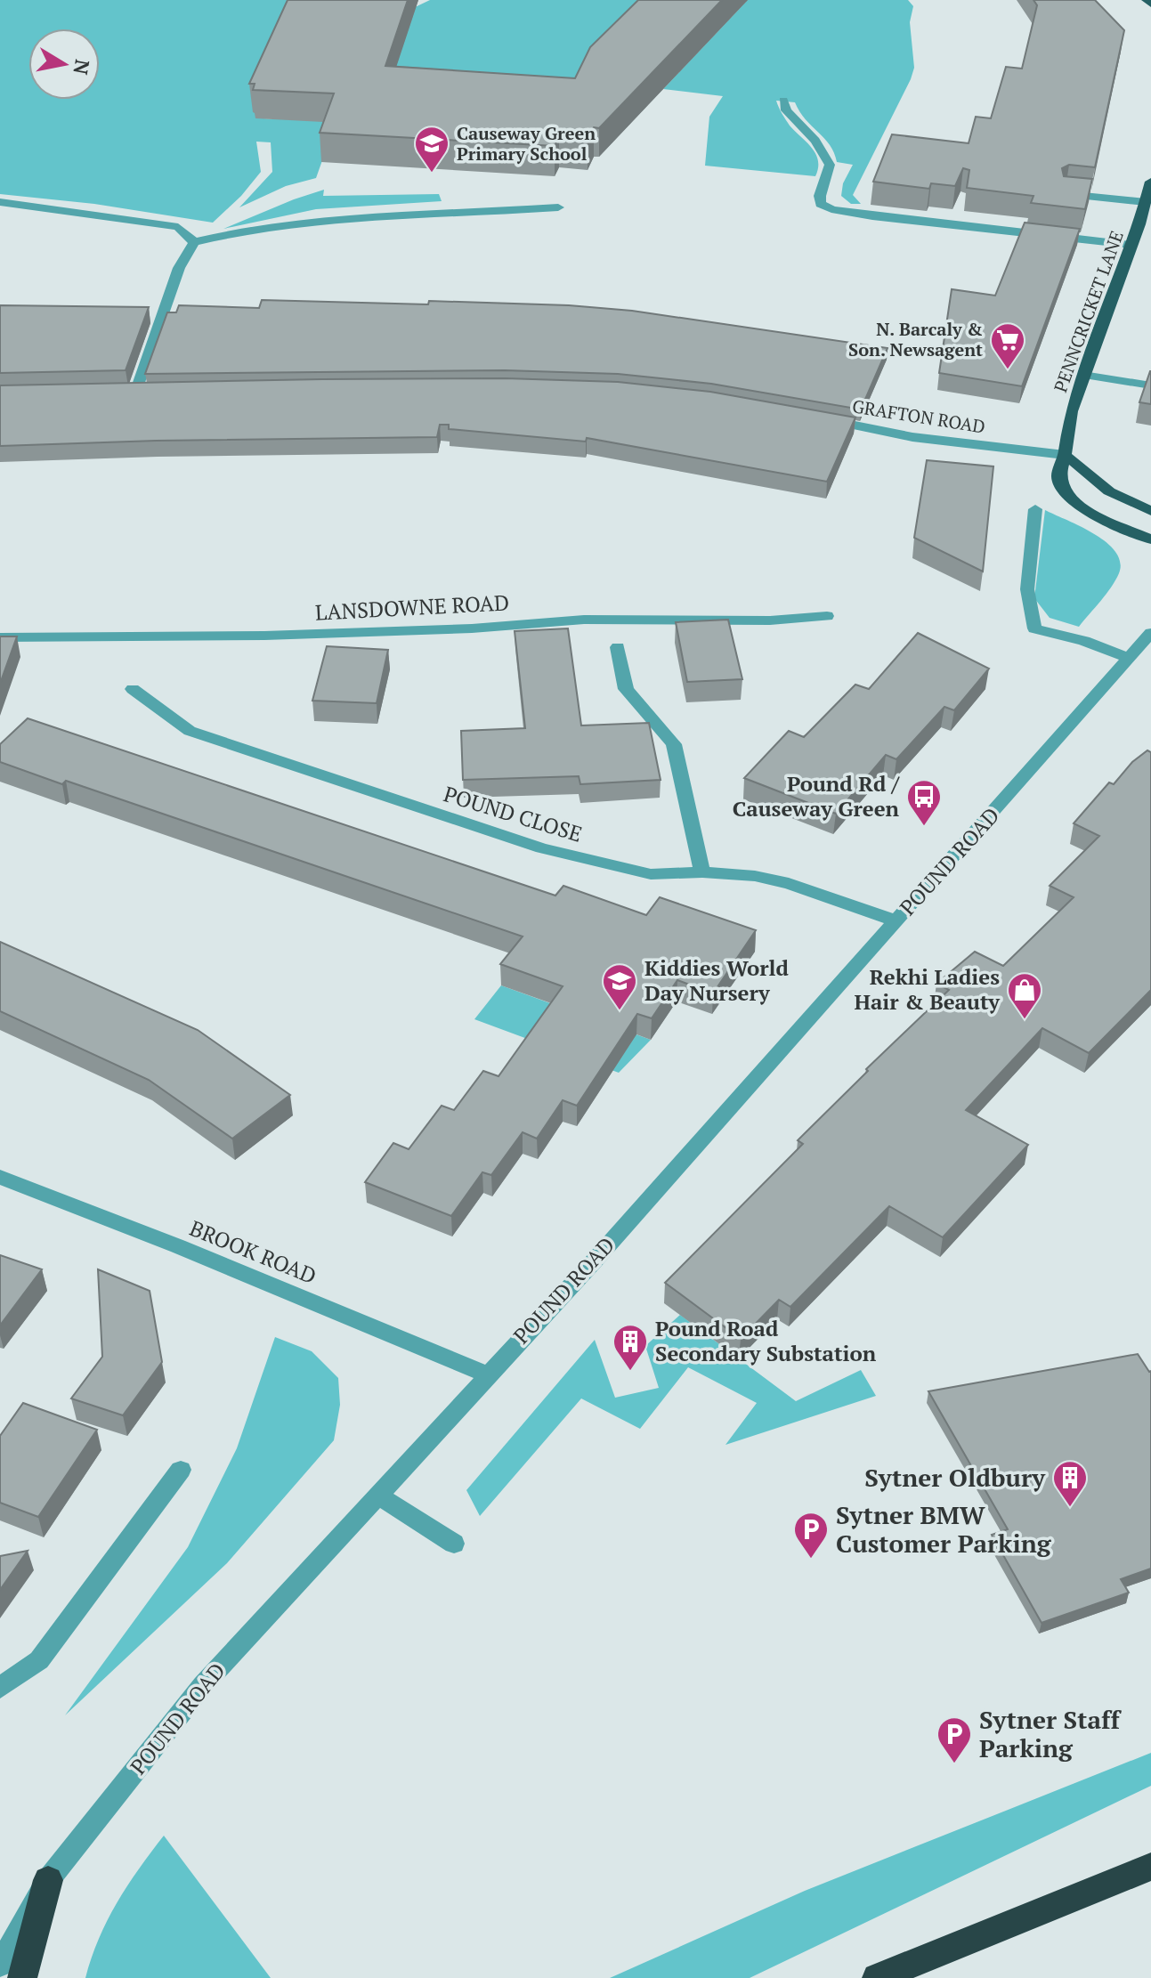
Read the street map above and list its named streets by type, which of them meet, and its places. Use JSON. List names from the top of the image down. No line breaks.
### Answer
{"streets":{"main road":["PENNCRICKET LANE"],"street":["GRAFTON ROAD","LANSDOWNE ROAD","POUND CLOSE","POUND ROAD","BROOK ROAD"]},"crossings":[["PENNCRICKET LANE","GRAFTON ROAD"],["POUND CLOSE","POUND ROAD"],["POUND ROAD","BROOK ROAD"]],"places":{"school or university":["Causeway Green Primary School","Kiddies World Day Nursery"],"supermarket":["N. Barcaly & Son. Newsagent"],"bus stop":["Pound Rd / Causeway Green"],"shop":["Rekhi Ladies Hair & Beauty"],"building":["Pound Road Secondary Substation","Sytner Oldbury"],"parking":["Sytner BMW Customer Parking","Sytner Staff Parking"]},"north":"right"}
